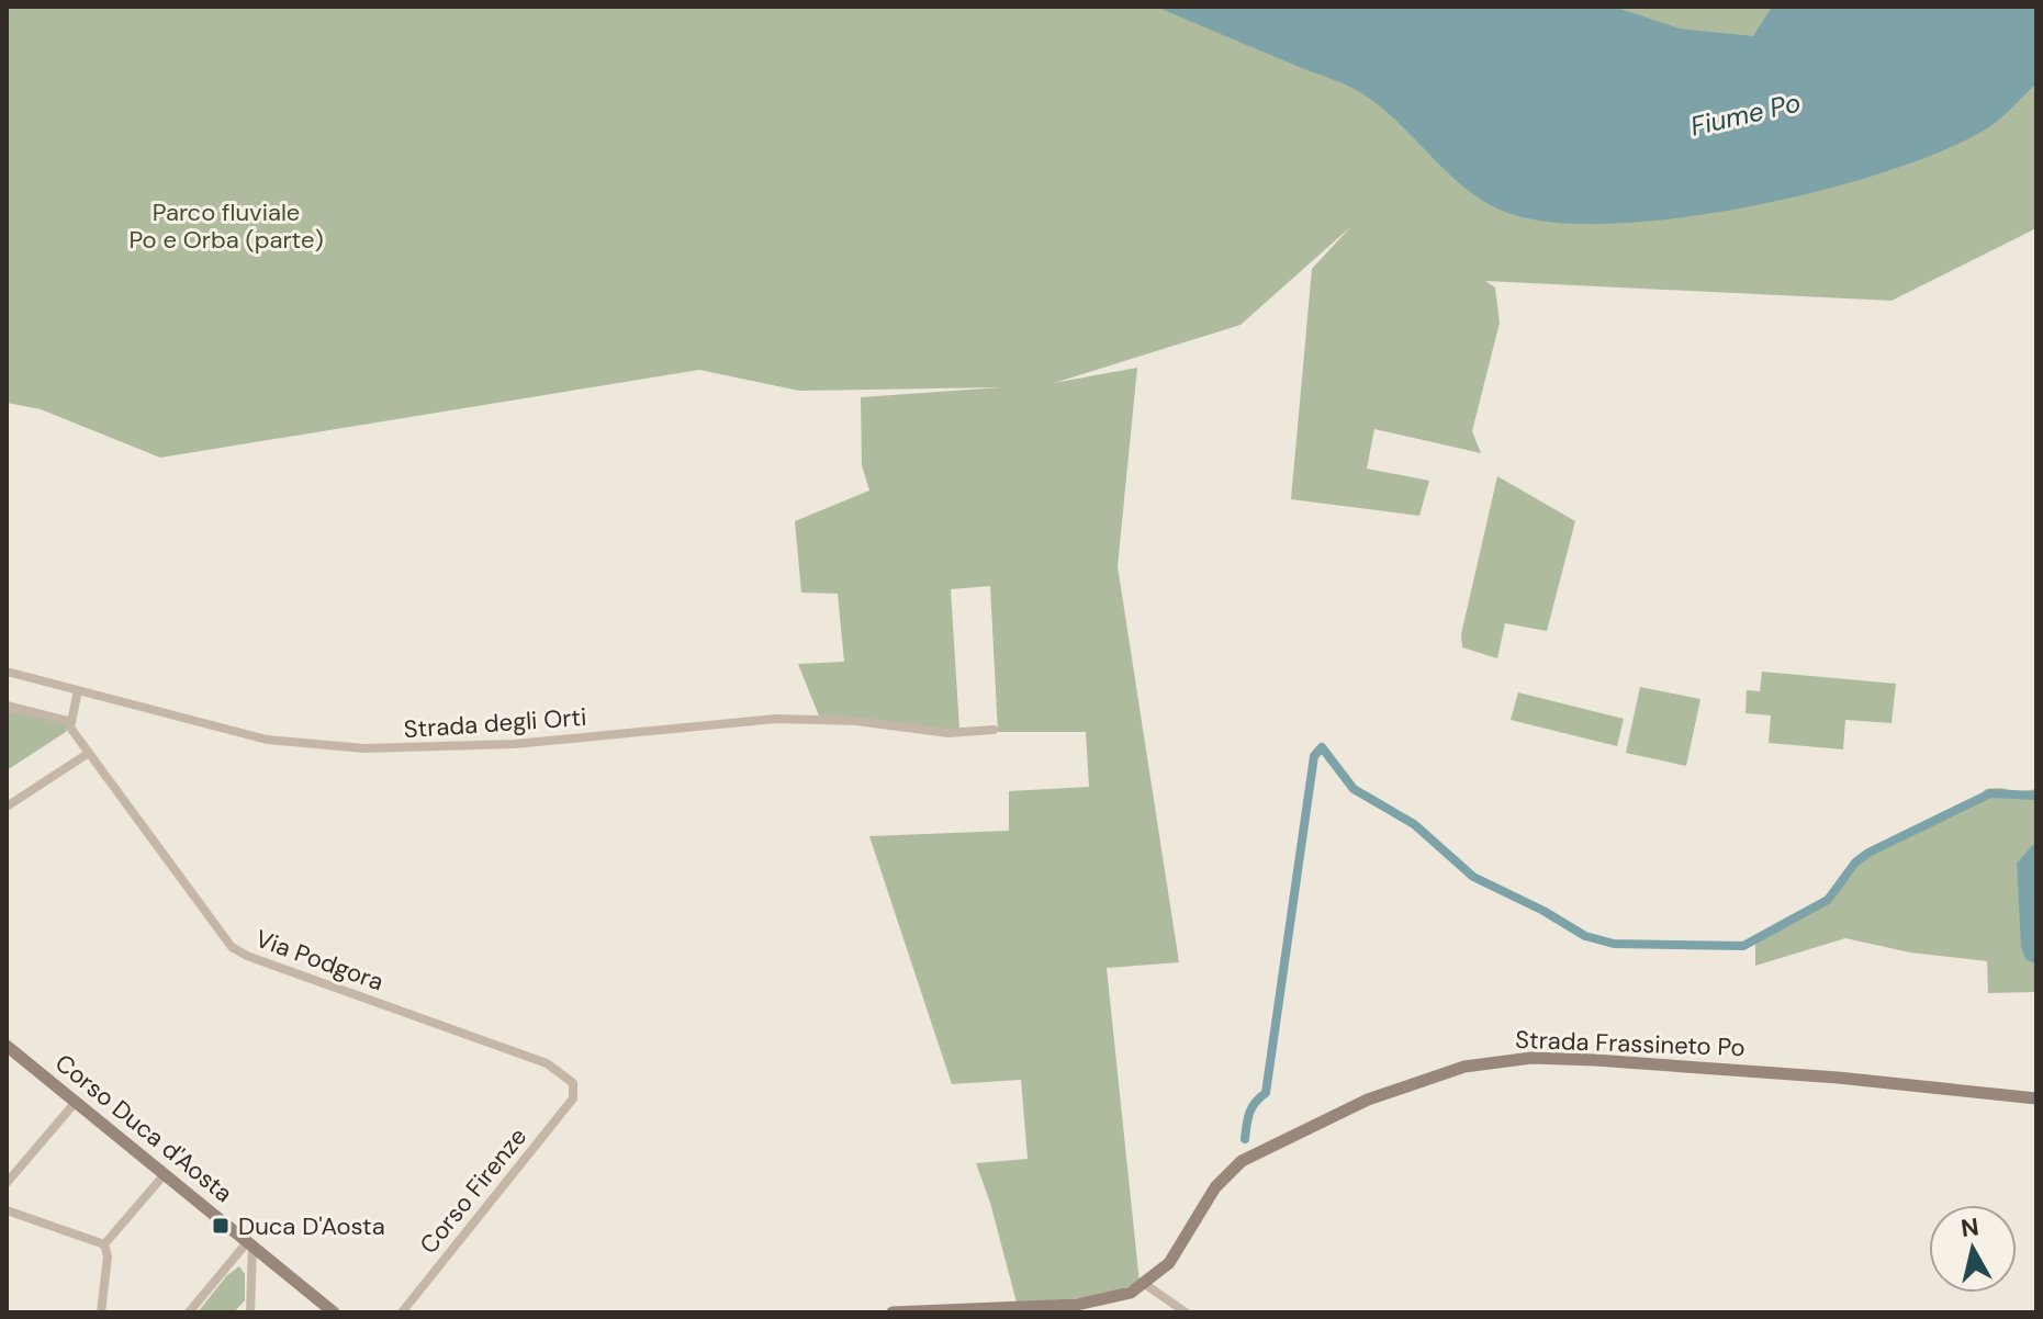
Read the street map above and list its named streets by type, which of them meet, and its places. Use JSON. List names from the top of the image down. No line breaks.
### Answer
{"streets":{"street":["Strada degli Orti","Via Podgora","Strada Frassineto Po","Corso Duca d'Aosta","Corso Firenze"]},"crossings":[["Via Podgora","Corso Firenze"]],"water":["Fiume Po"],"parks":["Parco fluviale Po e Orba (parte)"],"places":{"transit":["Duca D'Aosta"]},"north":"top"}
